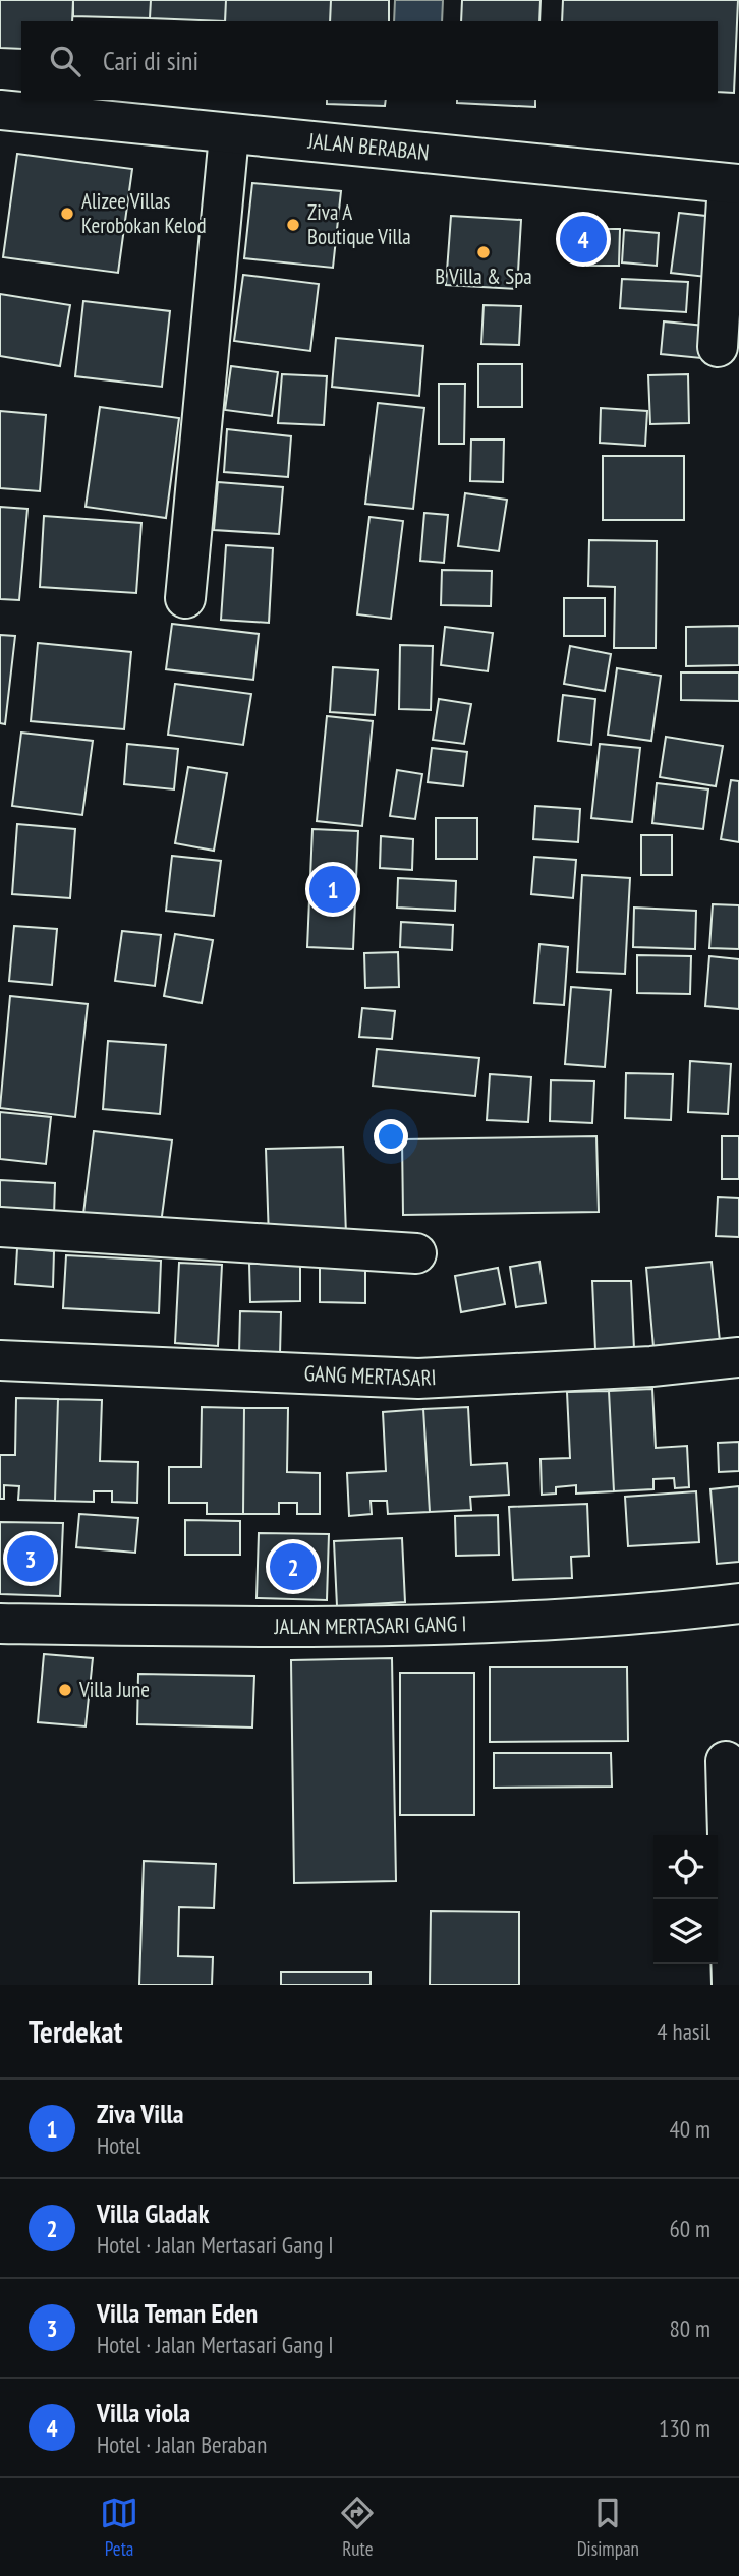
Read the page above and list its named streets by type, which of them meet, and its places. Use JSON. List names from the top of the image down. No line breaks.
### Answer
{"streets":{"street":["JALAN BERABAN","GANG MERTASARI","JALAN MERTASARI GANG I"]},"places":["Alizee Villas Kerobokan Kelod","Ziva A Boutique Villa","B Villa & Spa","Villa June"],"page":{"search":"Cari di sini","pins":["4","1","3","2"],"heading":["Terdekat","4 hasil"],"list":[{"mark":"1","name":"Ziva Villa","note":"Hotel","value":"40 m"},{"mark":"2","name":"Villa Gladak","note":"Hotel · Jalan Mertasari Gang I","value":"60 m"},{"mark":"3","name":"Villa Teman Eden","note":"Hotel · Jalan Mertasari Gang I","value":"80 m"},{"mark":"4","name":"Villa viola","note":"Hotel · Jalan Beraban","value":"130 m"}],"nav":["Peta","Rute","Disimpan"]}}
